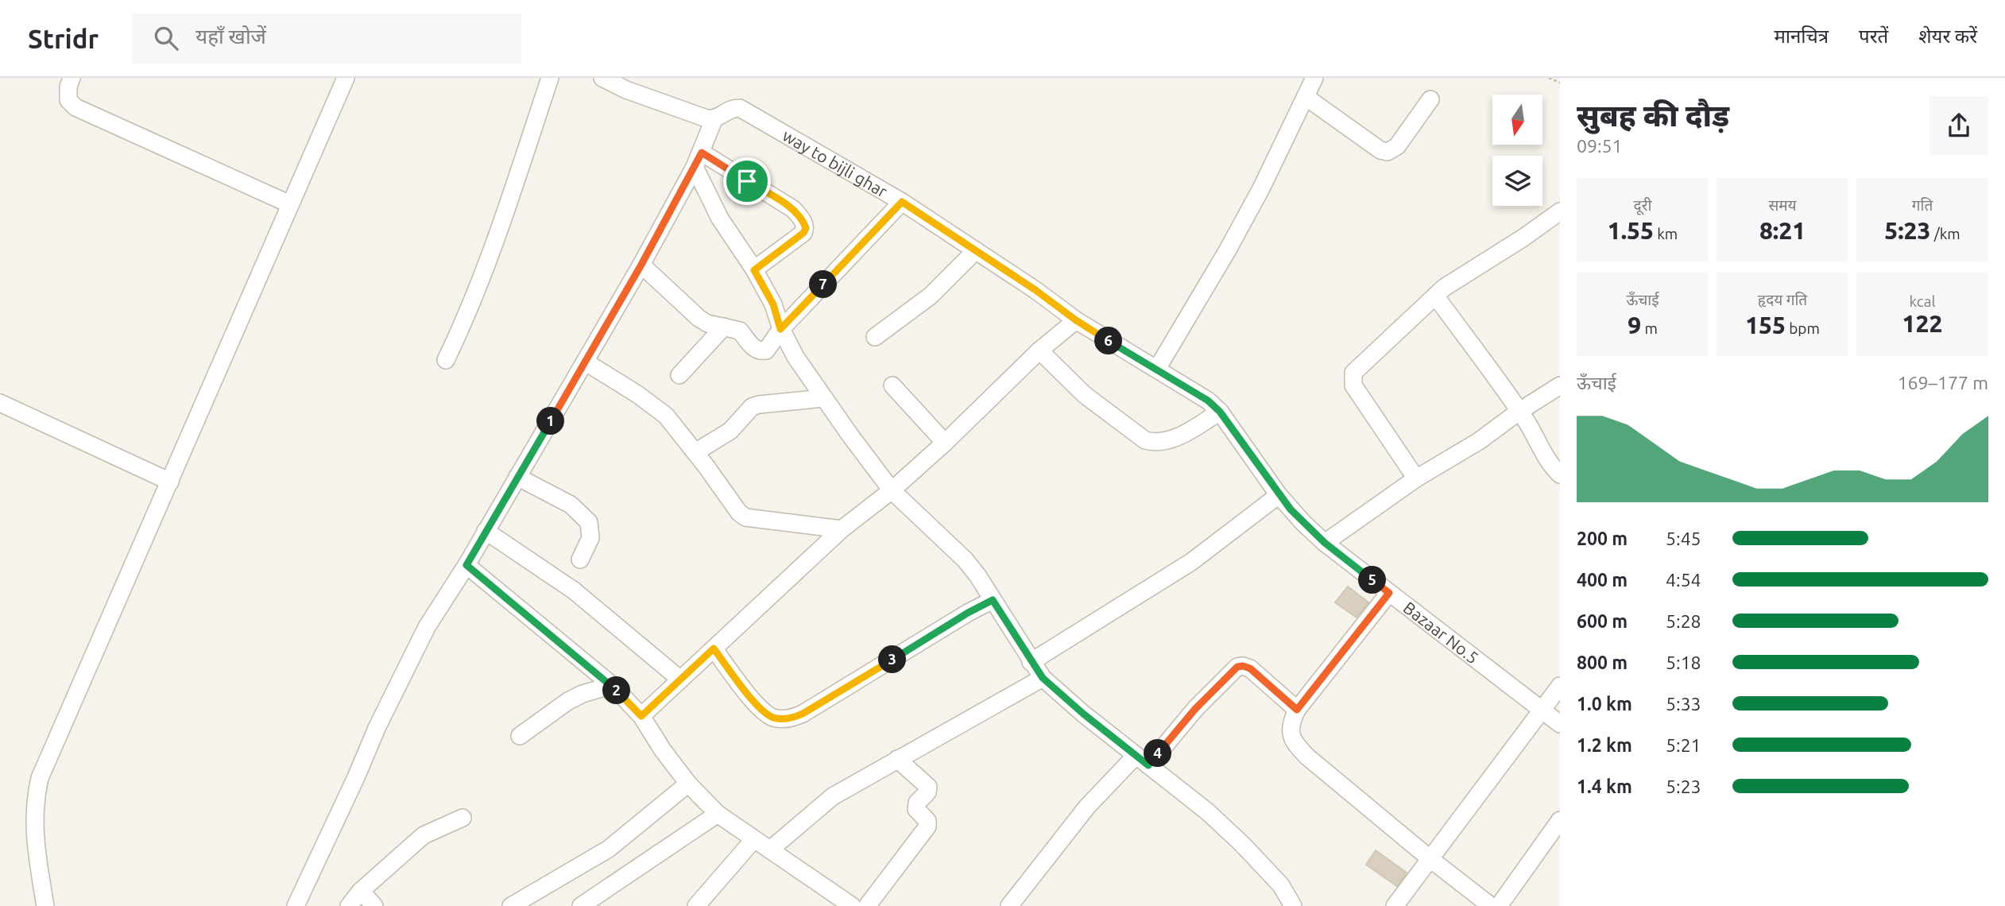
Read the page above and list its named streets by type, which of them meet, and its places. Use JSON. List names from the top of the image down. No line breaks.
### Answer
{"streets":{"street":["way to bijli ghar","Bazaar No.5"]},"crossings":[["way to bijli ghar","Bazaar No.5"]],"north":"bottom","page":{"header":"Stridr","search":"यहाँ खोजें","nav":["मानचित्र","परतें","शेयर करें"],"heading":["सुबह की दौड़","09:51"],"stats":[["दूरी","1.55 km"],["समय","8:21"],["गति","5:23 /km"],["ऊँचाई","9 m"],["हृदय गति","155 bpm"],["kcal","122"]],"pins":["7","6","1","5","3","2","4"],"chart":["ऊँचाई","169–177 m"],"list":[{"name":"200 m","note":"5:45"},{"name":"400 m","note":"4:54"},{"name":"600 m","note":"5:28"},{"name":"800 m","note":"5:18"},{"name":"1.0 km","note":"5:33"},{"name":"1.2 km","note":"5:21"},{"name":"1.4 km","note":"5:23"}]}}
